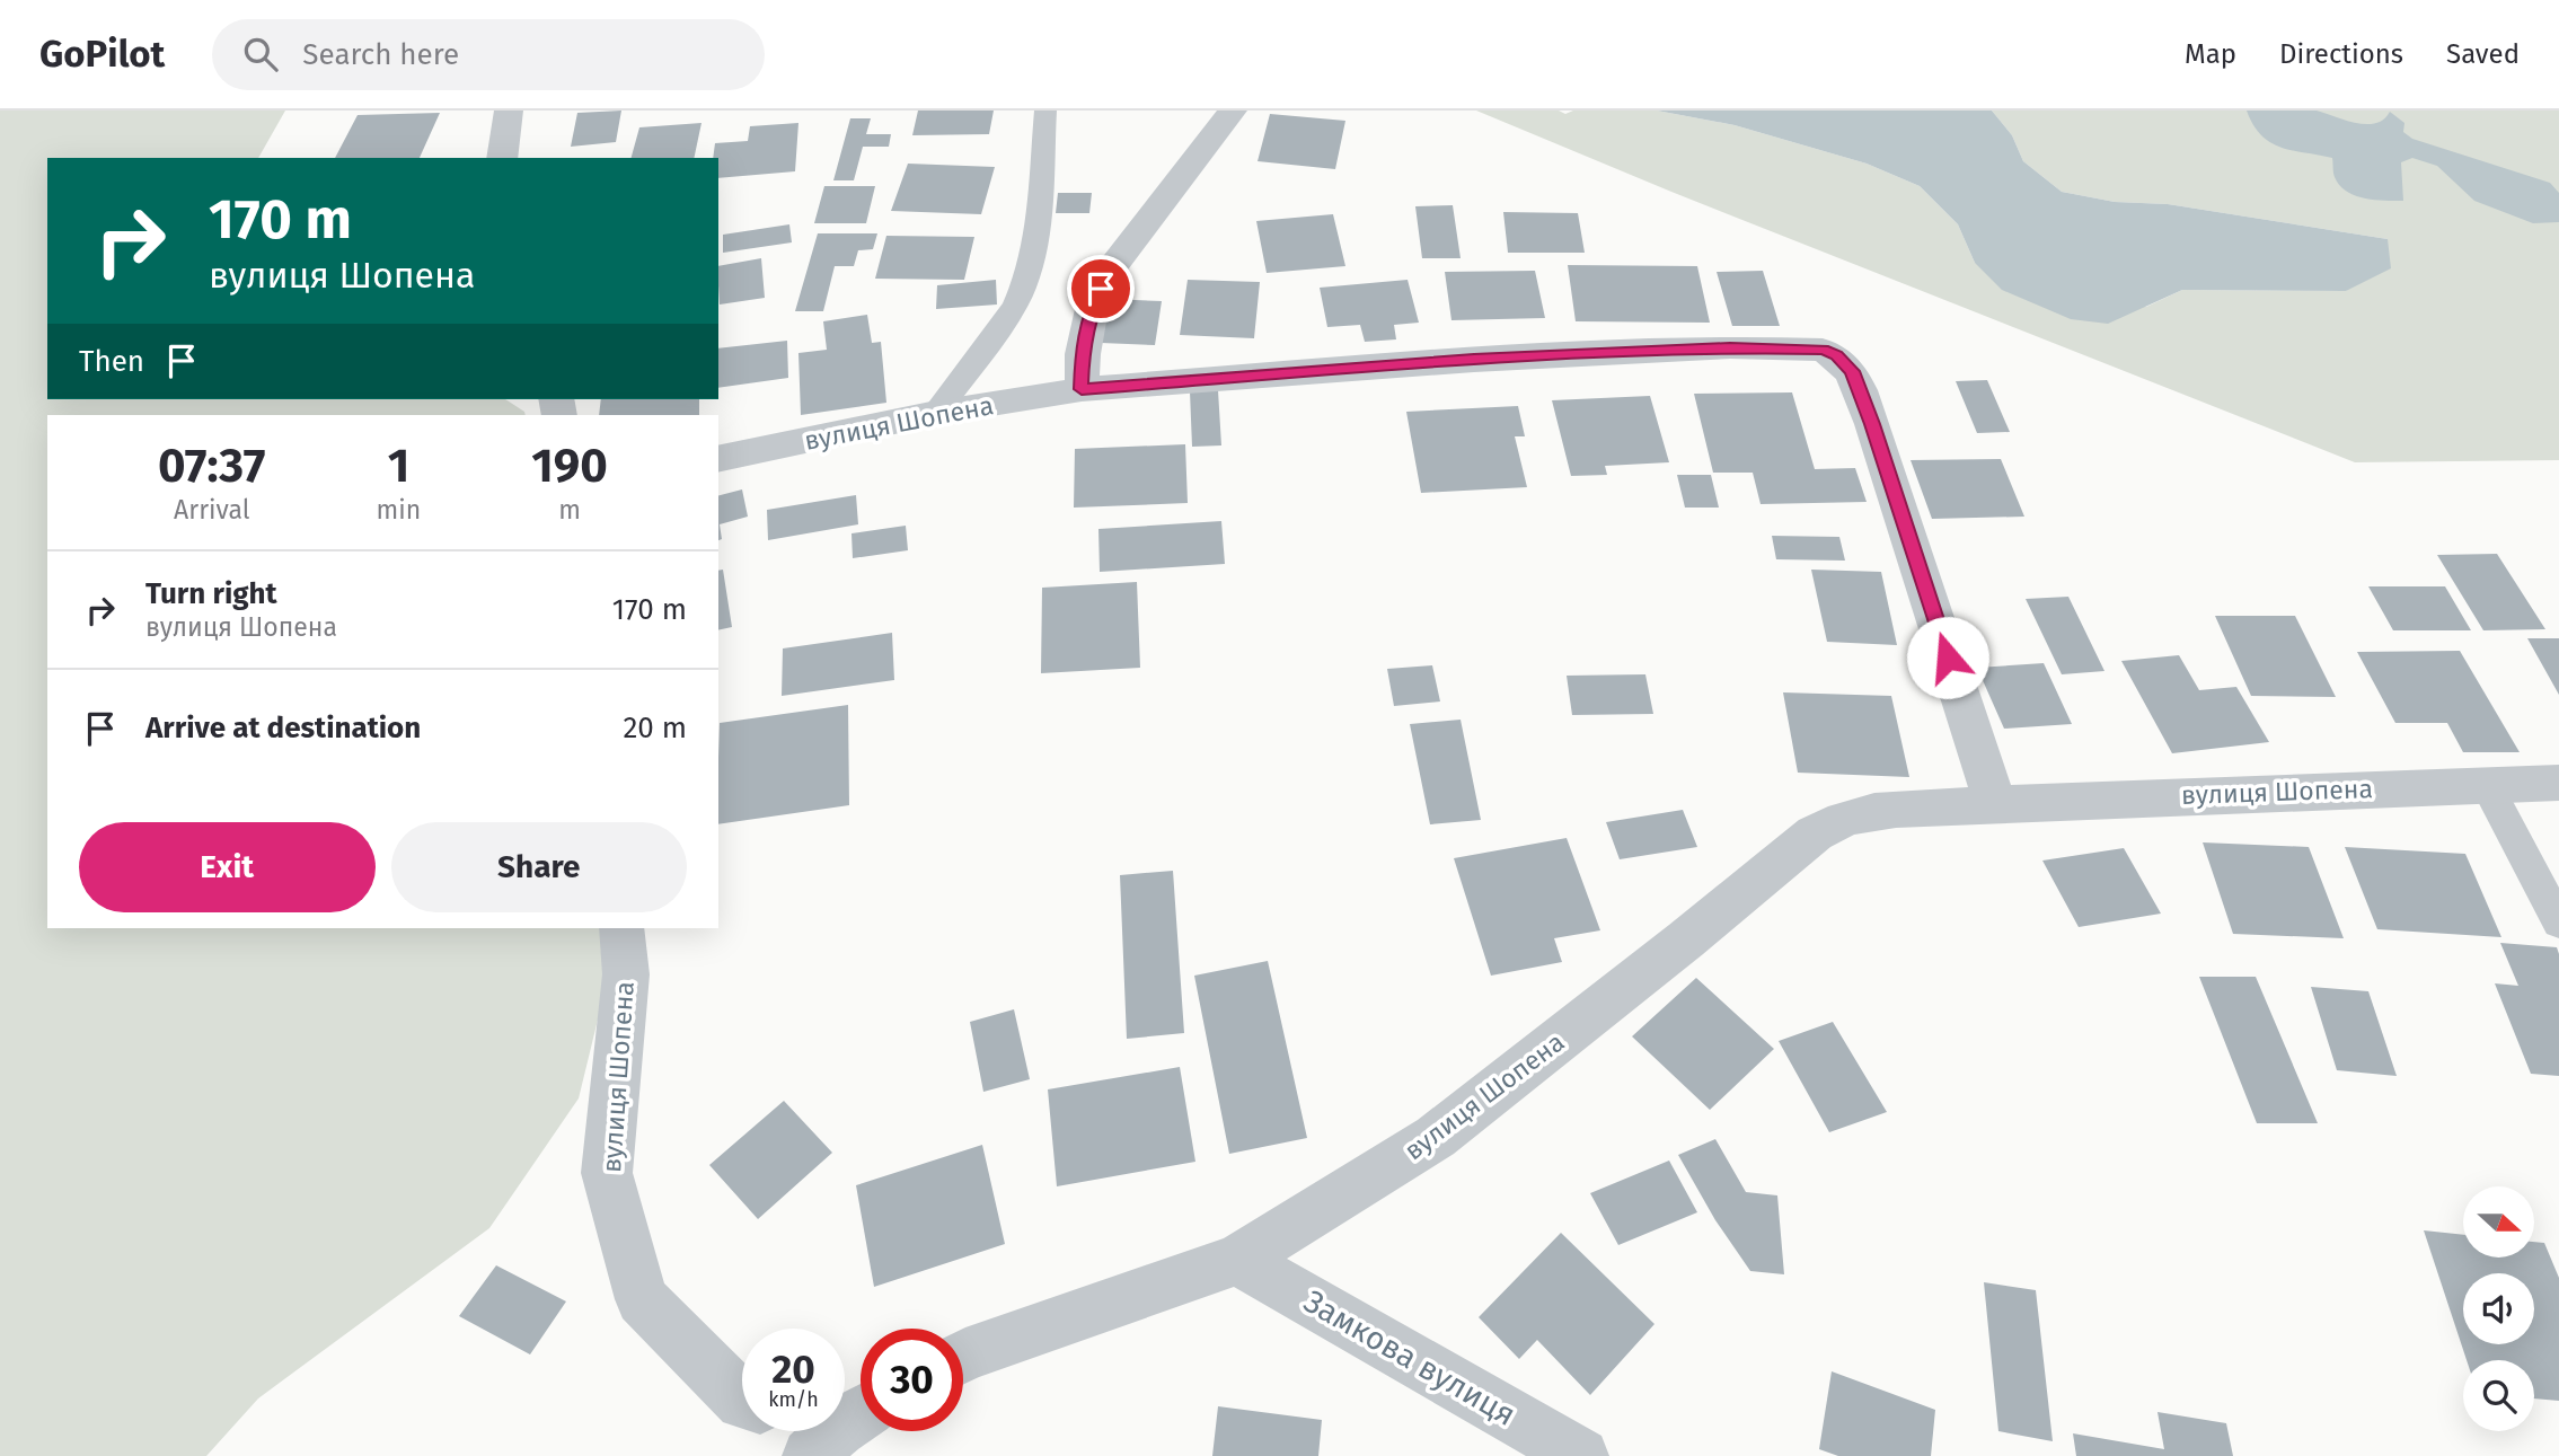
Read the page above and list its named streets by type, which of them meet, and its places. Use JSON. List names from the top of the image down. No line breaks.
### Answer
{"streets":{"street":["вулиця Шопена","Замкова вулиця"]},"crossings":[["вулиця Шопена","Замкова вулиця"]],"north":"right","page":{"header":"GoPilot","search":"Search here","nav":["Map","Directions","Saved"],"turn":["170 m","вулиця Шопена"],"then":"Then","eta":["07:37","Arrival","1","min","190","m"],"list":[{"name":"Turn right","note":"вулиця Шопена","value":"170 m"},{"name":"Arrive at destination","value":"20 m"}],"buttons":["Exit","Share"],"speed":"20 km/h","limit":"30"}}
